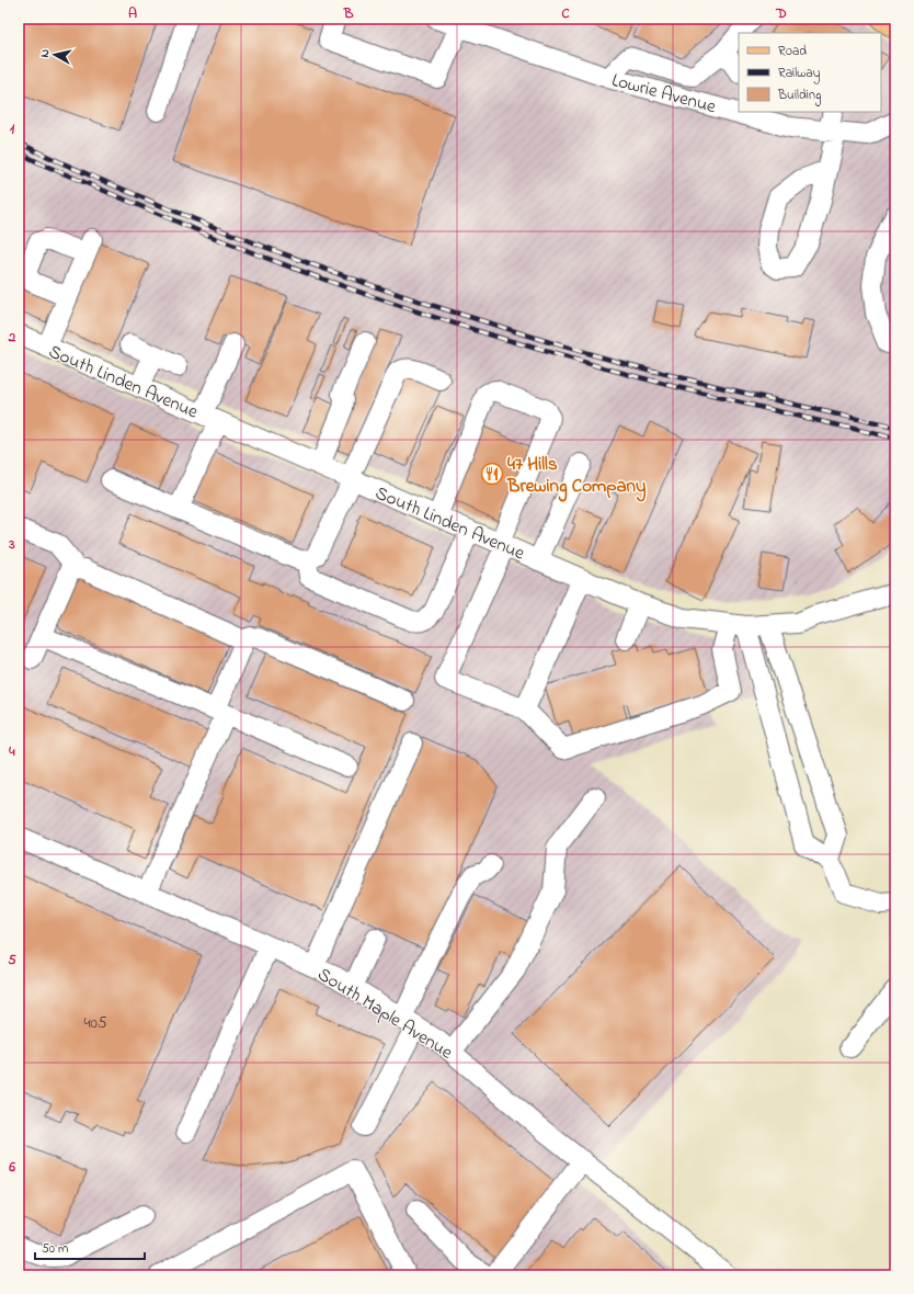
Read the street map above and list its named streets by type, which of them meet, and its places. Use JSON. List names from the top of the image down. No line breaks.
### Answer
{"streets":{"street":["Lowrie Avenue","South Linden Avenue","South Maple Avenue"]},"places":{"restaurant":["47 Hills Brewing Company"]},"house_numbers":["405"],"legend":["Road","Railway","Building"],"scale_bar":"50 m","north":"left","grid":{"columns":["A","B","C","D"],"rows":["1","2","3","4","5","6"]}}
